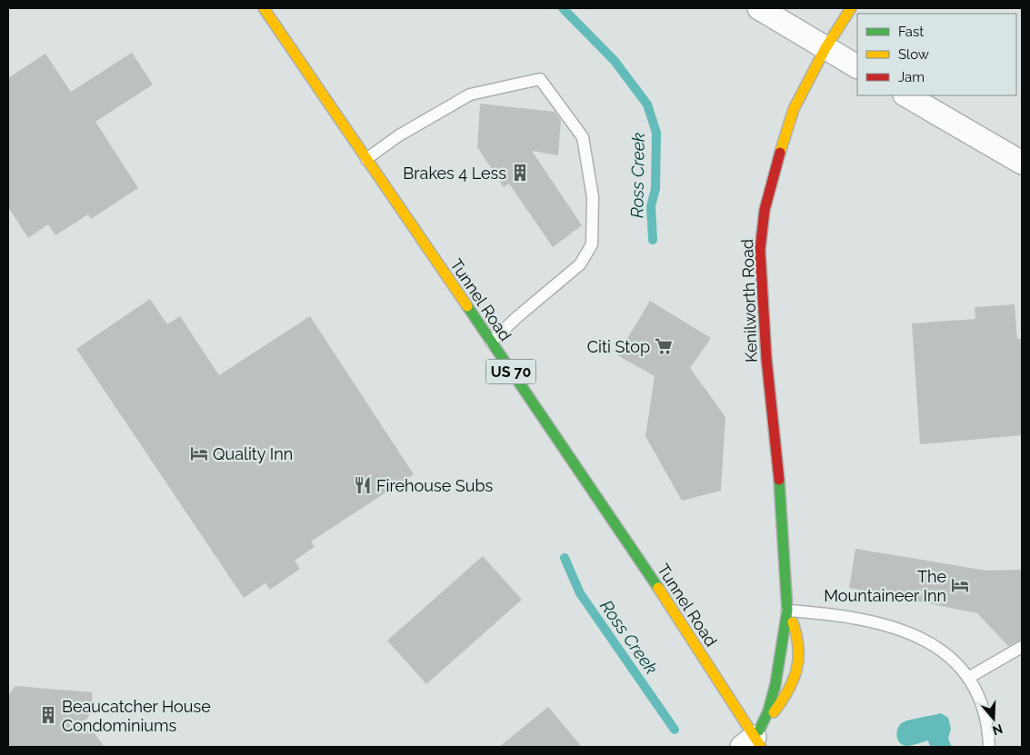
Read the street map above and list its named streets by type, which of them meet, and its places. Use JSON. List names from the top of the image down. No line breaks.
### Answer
{"streets":{"street":["Tunnel Road","Kenilworth Road","US 70"]},"crossings":[["Tunnel Road","Kenilworth Road"]],"water":["Ross Creek"],"places":{"building":["Brakes 4 Less","Beaucatcher House Condominiums"],"supermarket":["Citi Stop"],"hotel":["Quality Inn","The Mountaineer Inn"],"restaurant":["Firehouse Subs"]},"legend":["Fast","Slow","Jam"],"north":"bottom"}
